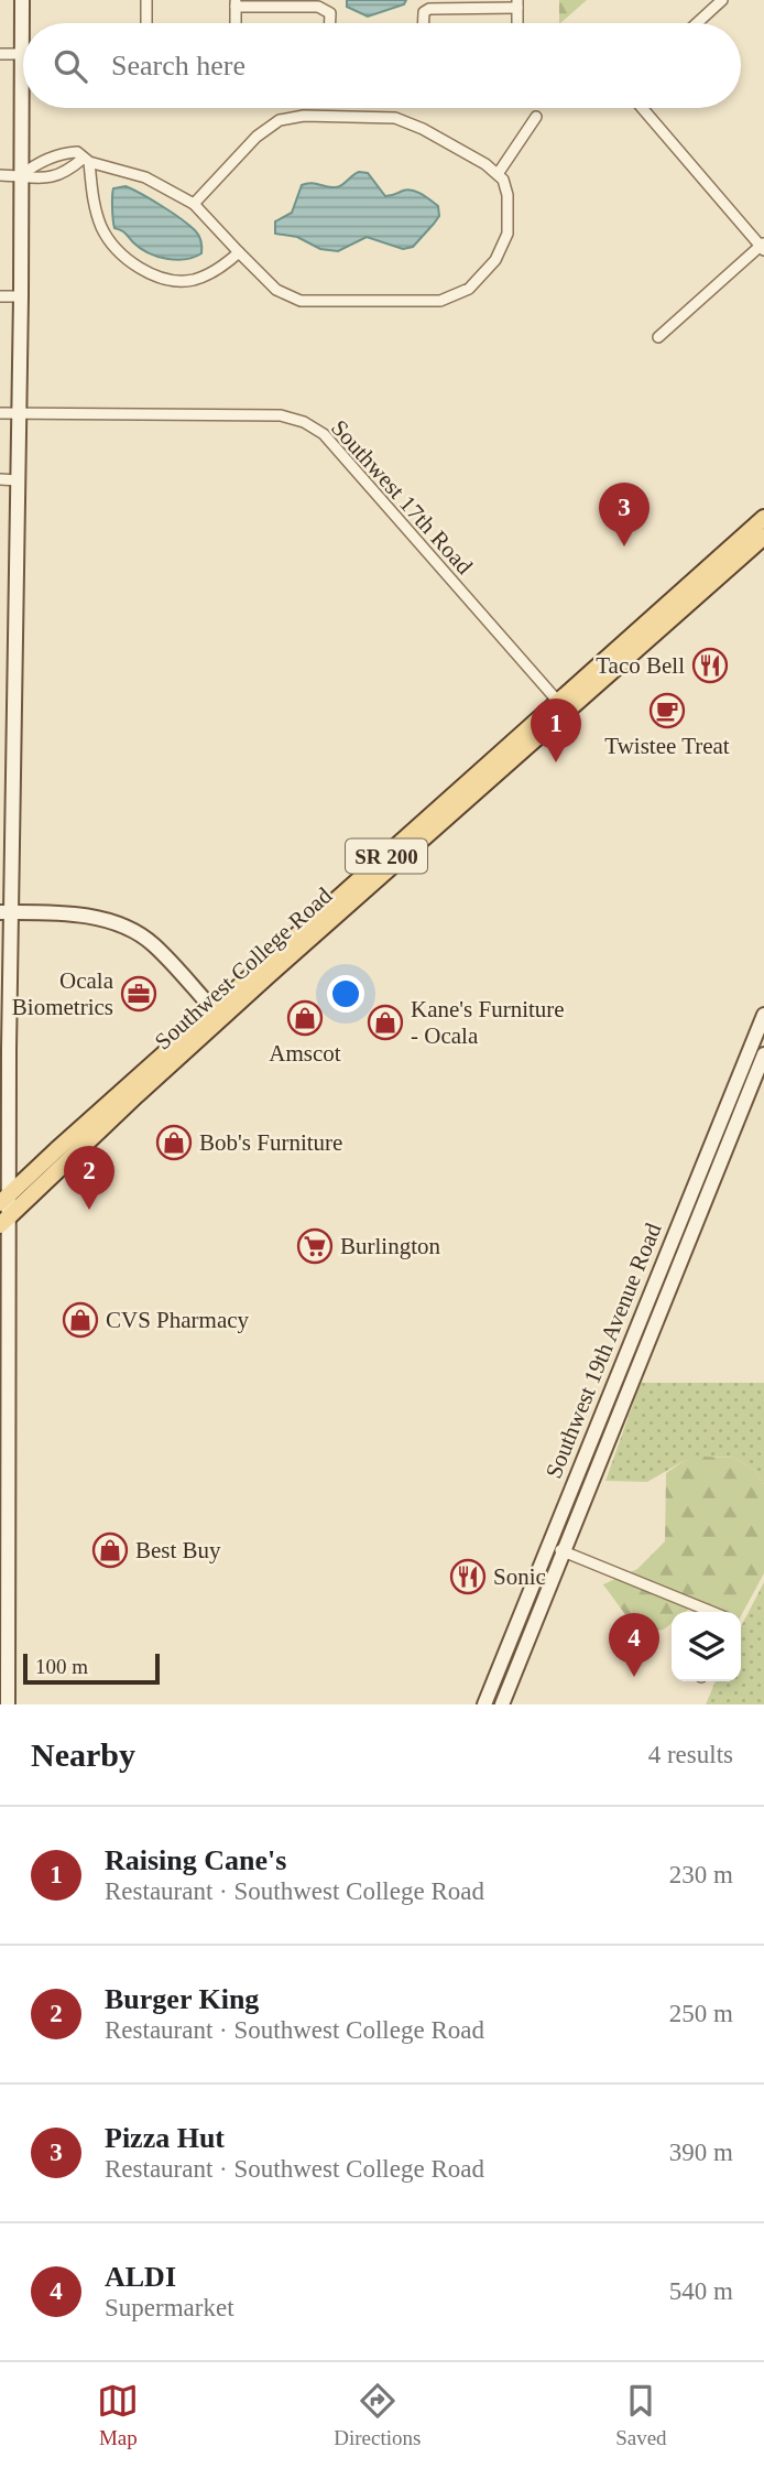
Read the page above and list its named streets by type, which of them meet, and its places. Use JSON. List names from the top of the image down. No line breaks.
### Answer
{"streets":{"main road":["SR 200","Southwest College Road","Southwest 19th Avenue Road"],"street":["Southwest 17th Road"]},"crossings":[["Southwest 17th Road","Southwest College Road"]],"places":{"restaurant":["Taco Bell","Sonic"],"cafe":["Twistee Treat"],"office":["Ocala Biometrics"],"shop":["Amscot","Kane's Furniture - Ocala","Bob's Furniture","CVS Pharmacy","Best Buy"],"supermarket":["Burlington"]},"scale_bar":"100 m","page":{"search":"Search here","pins":["3","1","2","4"],"scale":"100 m","heading":["Nearby","4 results"],"list":[{"mark":"1","name":"Raising Cane's","note":"Restaurant · Southwest College Road","value":"230 m"},{"mark":"2","name":"Burger King","note":"Restaurant · Southwest College Road","value":"250 m"},{"mark":"3","name":"Pizza Hut","note":"Restaurant · Southwest College Road","value":"390 m"},{"mark":"4","name":"ALDI","note":"Supermarket","value":"540 m"}],"nav":["Map","Directions","Saved"]}}
